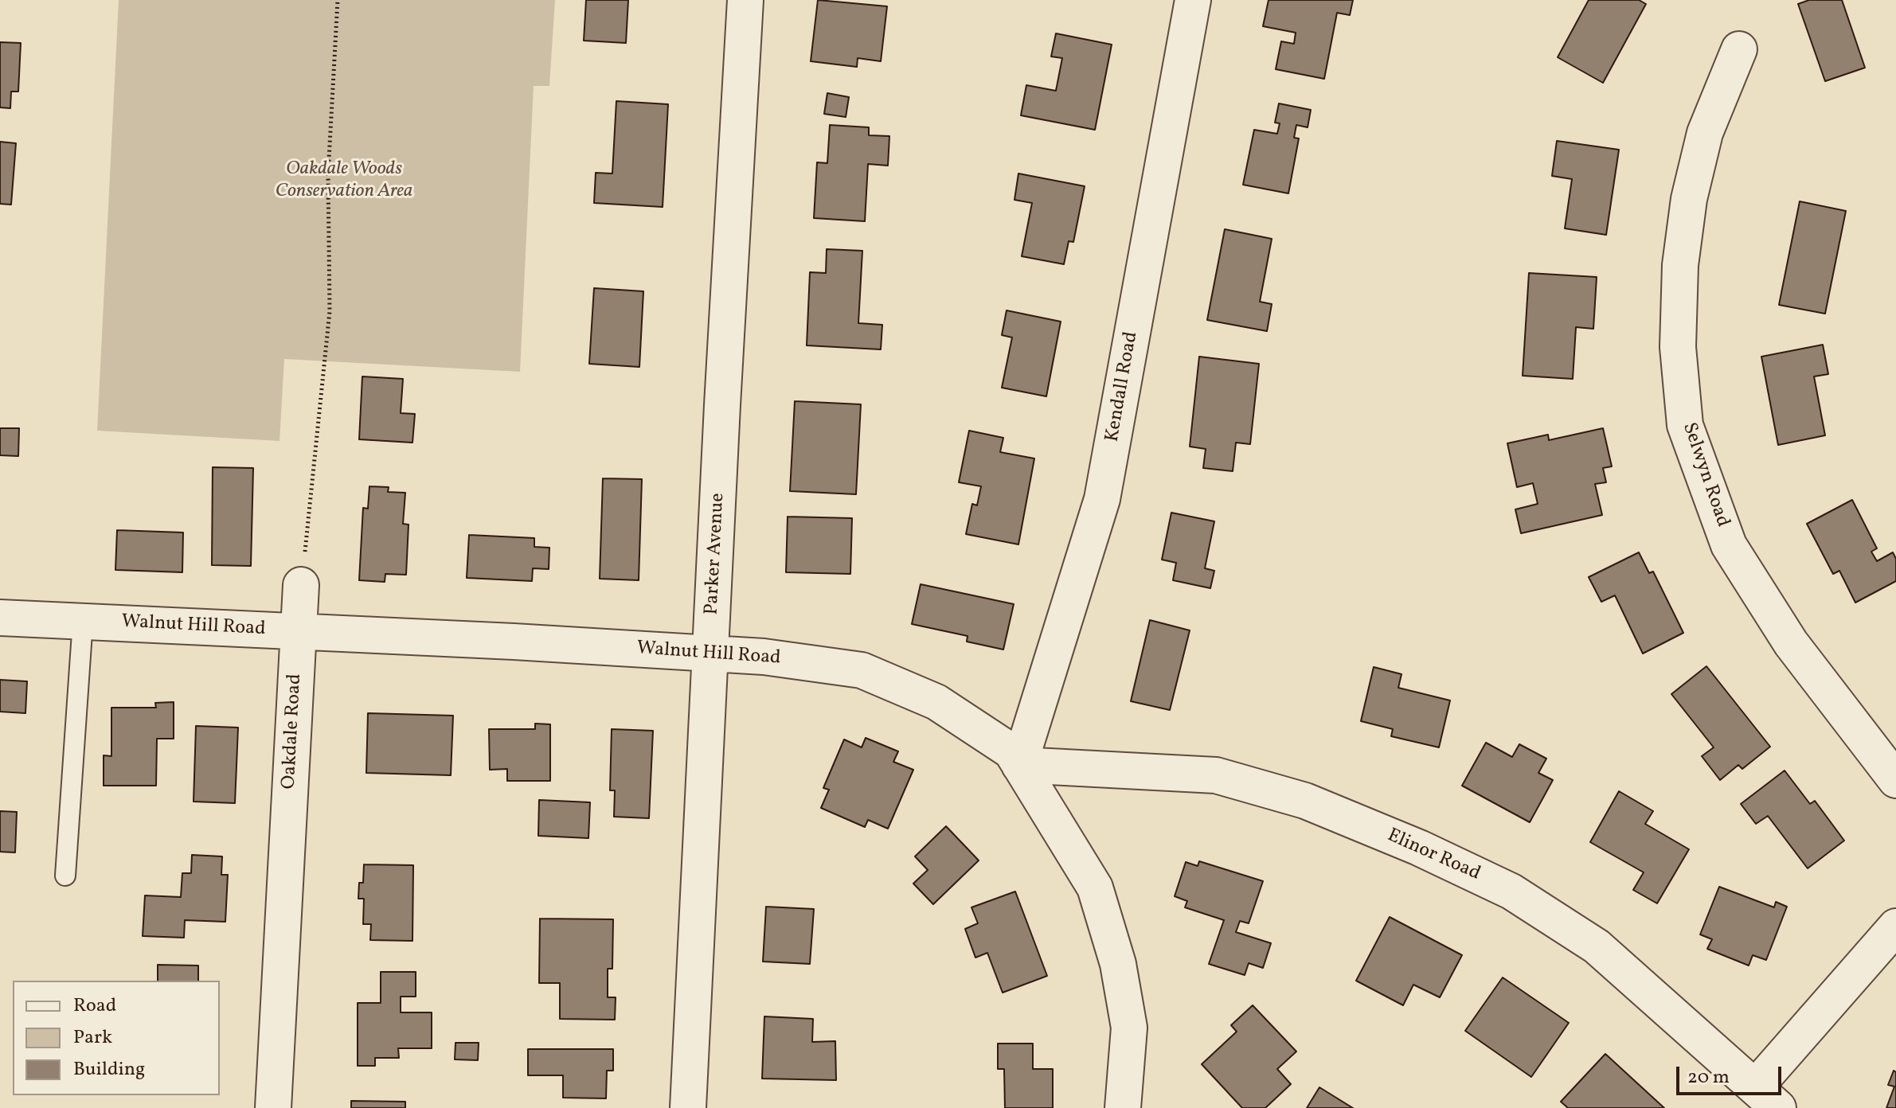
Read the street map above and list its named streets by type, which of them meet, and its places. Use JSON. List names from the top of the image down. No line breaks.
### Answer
{"streets":{"street":["Kendall Road","Selwyn Road","Parker Avenue","Walnut Hill Road","Oakdale Road","Elinor Road"]},"crossings":[["Kendall Road","Walnut Hill Road"],["Kendall Road","Elinor Road"],["Parker Avenue","Walnut Hill Road"],["Walnut Hill Road","Oakdale Road"],["Walnut Hill Road","Elinor Road"]],"parks":["Oakdale Woods Conservation Area"],"legend":["Road","Park","Building"],"scale_bar":"20 m"}
